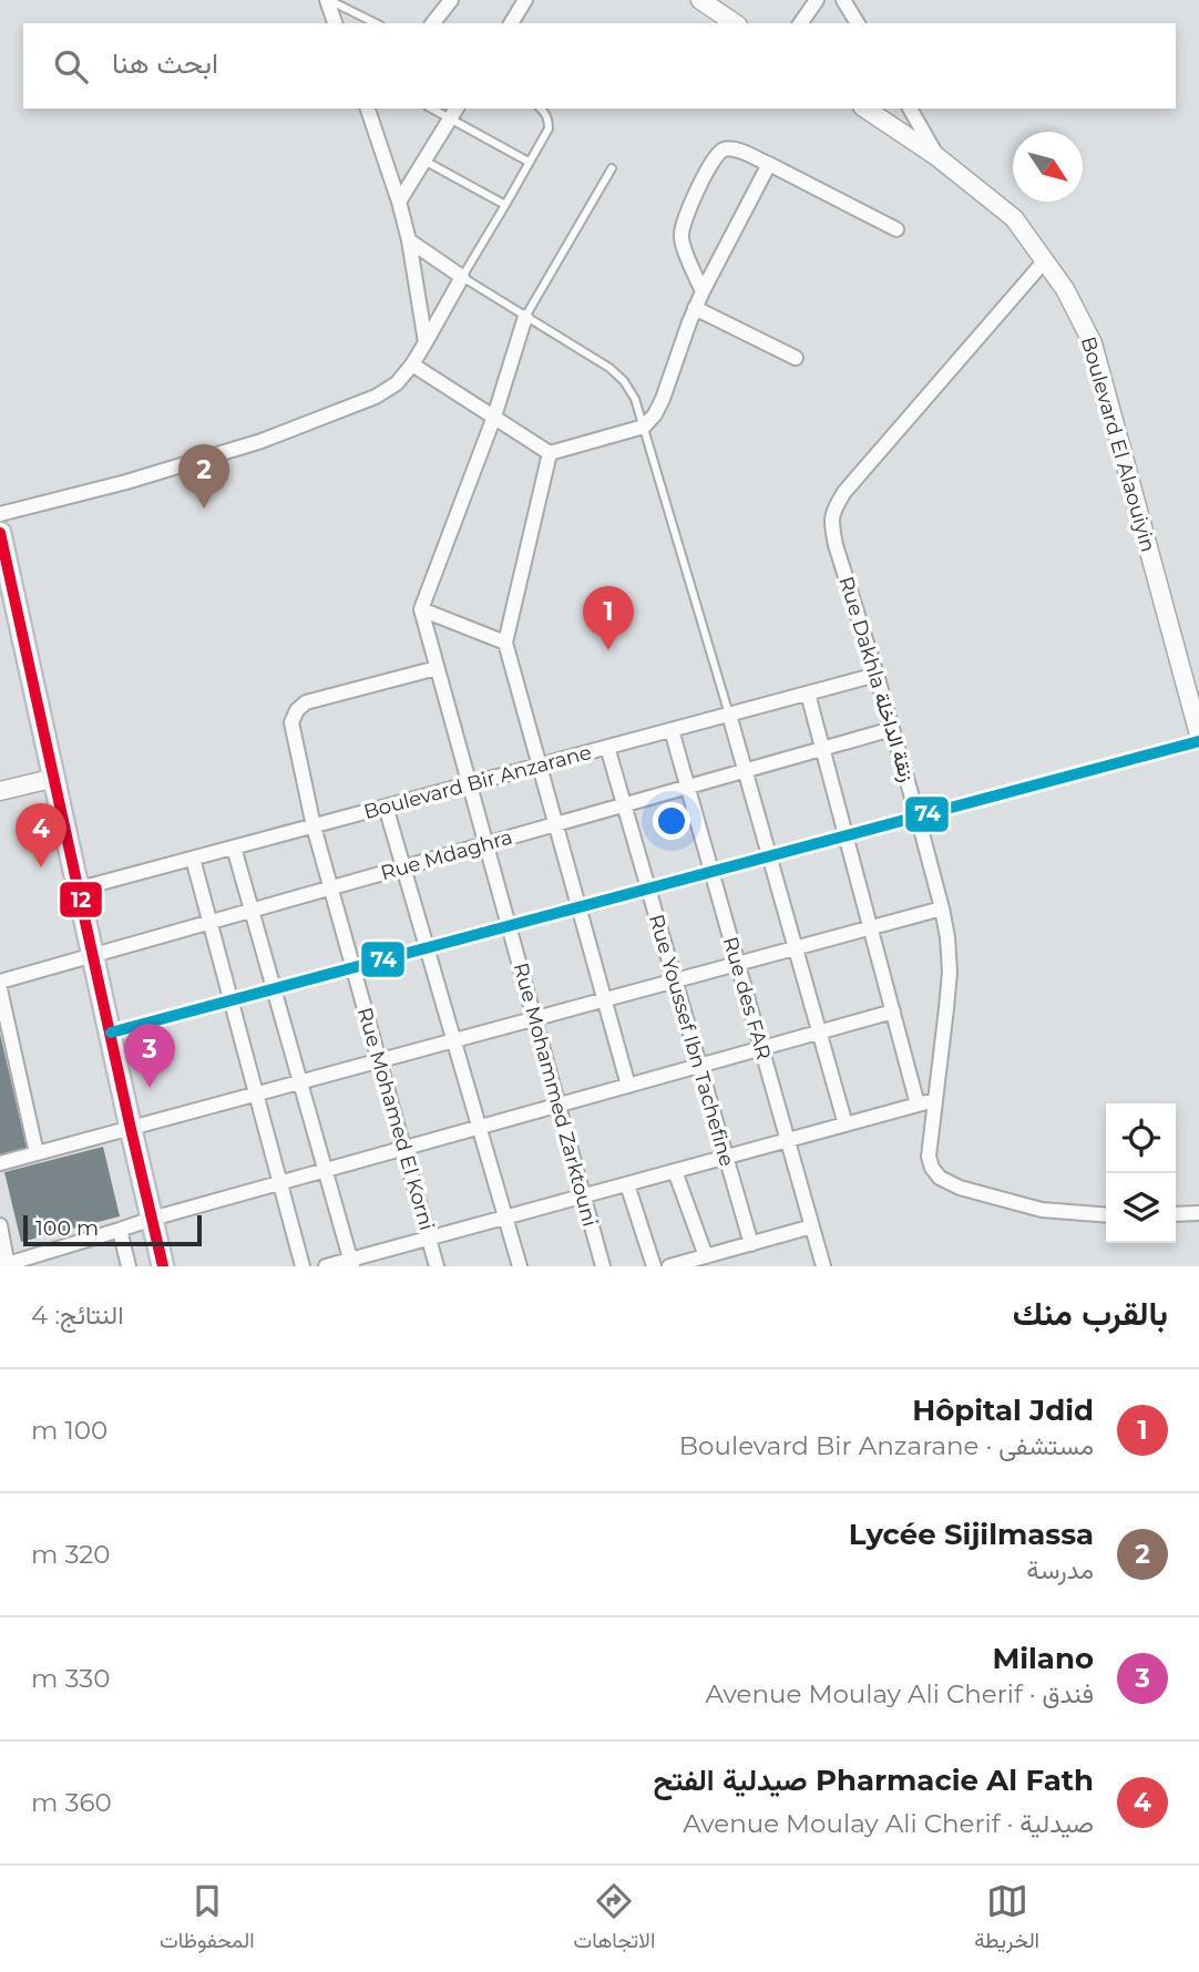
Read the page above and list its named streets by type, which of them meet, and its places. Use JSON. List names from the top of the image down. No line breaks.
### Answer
{"streets":{"street":["Boulevard El Alaouiyin","Rue Dakhla زنقة الداخلة","Boulevard Bir Anzarane","Rue Mdaghra","Rue des FAR","Rue Youssef Ibn Tachefine","Rue Mohammed Zarktouni","Rue Mohamed El Korni"]},"crossings":[["Boulevard El Alaouiyin","Rue Dakhla زنقة الداخلة"],["Rue Dakhla زنقة الداخلة","Boulevard Bir Anzarane"],["Rue Dakhla زنقة الداخلة","Rue Mdaghra"],["Boulevard Bir Anzarane","Rue des FAR"],["Boulevard Bir Anzarane","Rue Youssef Ibn Tachefine"],["Boulevard Bir Anzarane","Rue Mohammed Zarktouni"],["Boulevard Bir Anzarane","Rue Mohamed El Korni"],["Rue Mdaghra","Rue des FAR"],["Rue Mdaghra","Rue Youssef Ibn Tachefine"],["Rue Mdaghra","Rue Mohammed Zarktouni"],["Rue Mdaghra","Rue Mohamed El Korni"],["Rue Mohammed Zarktouni","Rue Mohamed El Korni"]],"lines":["transit line 12","transit line 74"],"scale_bar":"100 m","north":"bottom right","page":{"search":"ابحث هنا","pins":["2","1","4","3"],"scale":"100 m","heading":["بالقرب منك","النتائج: 4"],"list":[{"mark":"1","name":"Hôpital Jdid","note":"مستشفى · Boulevard Bir Anzarane","value":"100 m"},{"mark":"2","name":"Lycée Sijilmassa","note":"مدرسة","value":"320 m"},{"mark":"3","name":"Milano","note":"فندق · Avenue Moulay Ali Cherif","value":"330 m"},{"mark":"4","name":"Pharmacie Al Fath صيدلية الفتح","note":"صيدلية · Avenue Moulay Ali Cherif","value":"360 m"}],"nav":["الخريطة","الاتجاهات","المحفوظات"]}}
